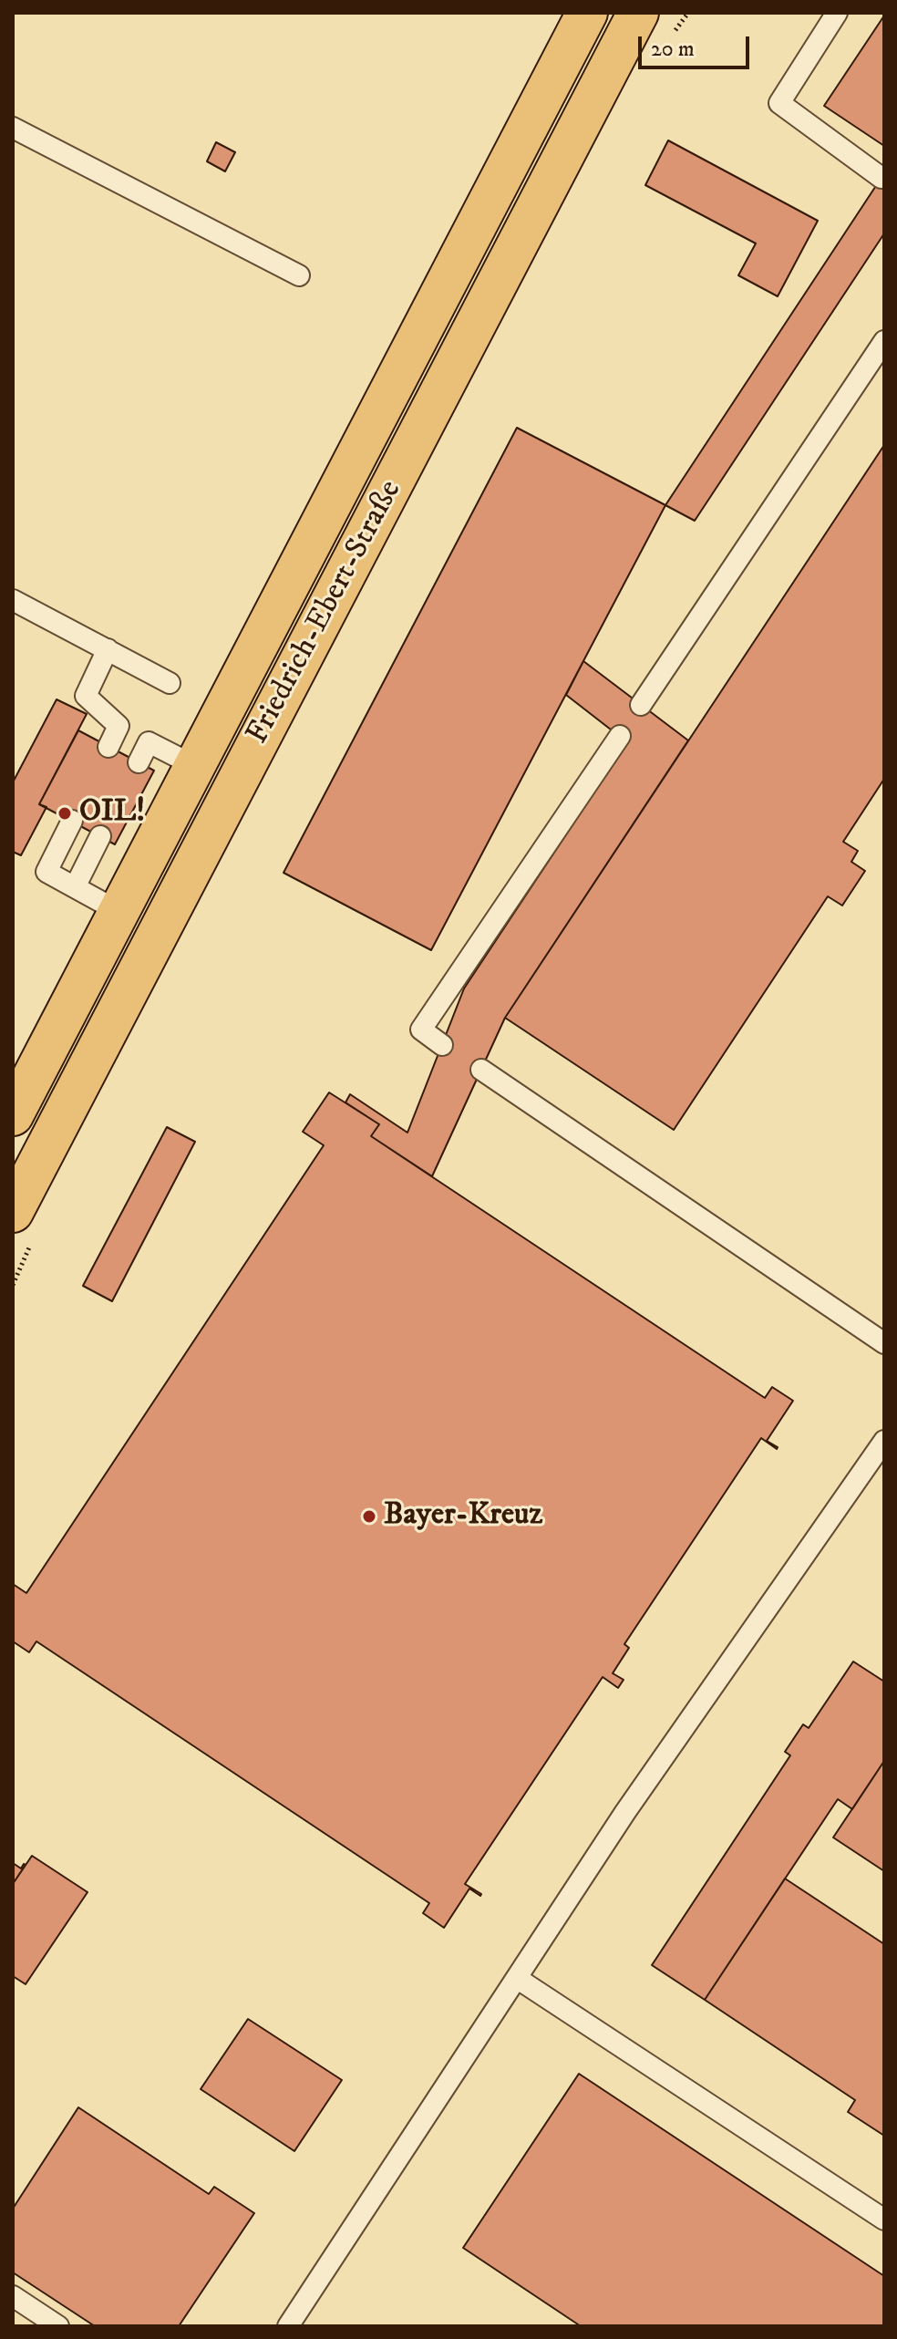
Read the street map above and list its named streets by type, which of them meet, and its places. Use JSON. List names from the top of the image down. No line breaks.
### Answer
{"streets":{"main road":["Friedrich-Ebert-Straße"]},"places":["OIL!","Bayer-Kreuz"],"scale_bar":"20 m"}
